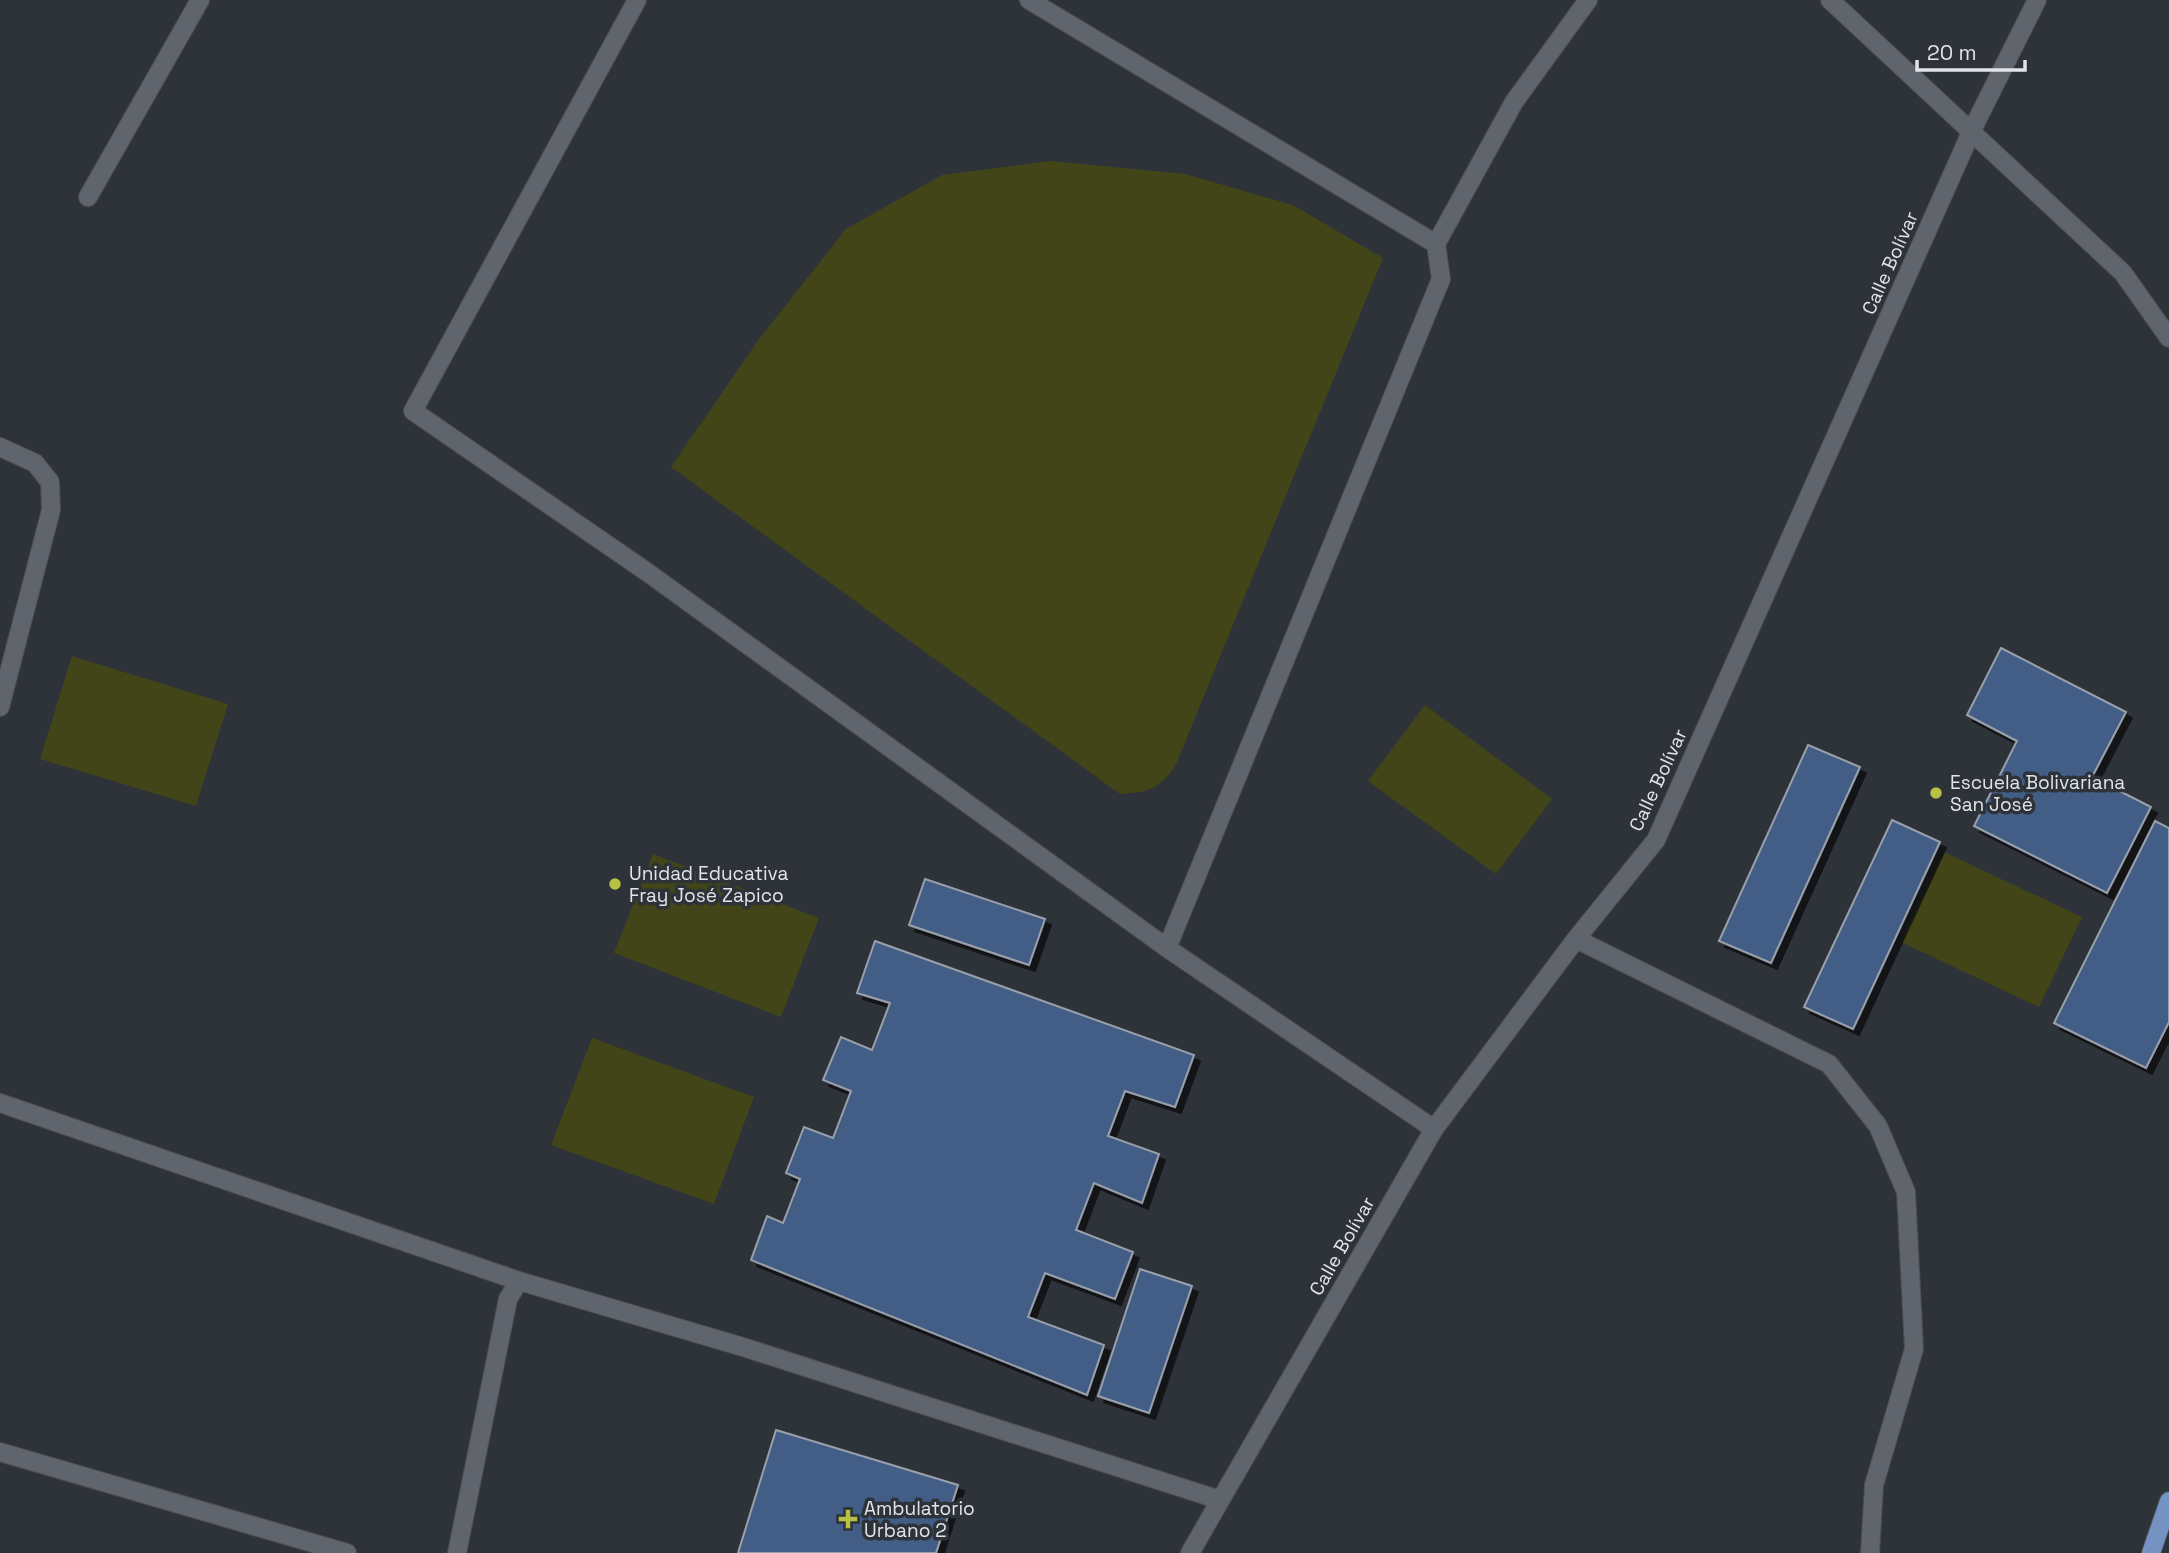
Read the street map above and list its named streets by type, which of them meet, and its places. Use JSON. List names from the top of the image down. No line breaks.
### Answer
{"streets":{"street":["Calle Bolívar"]},"places":{"other":["Escuela Bolivariana San José","Unidad Educativa Fray José Zapico"],"health":["Ambulatorio Urbano 2"]},"scale_bar":"20 m"}
